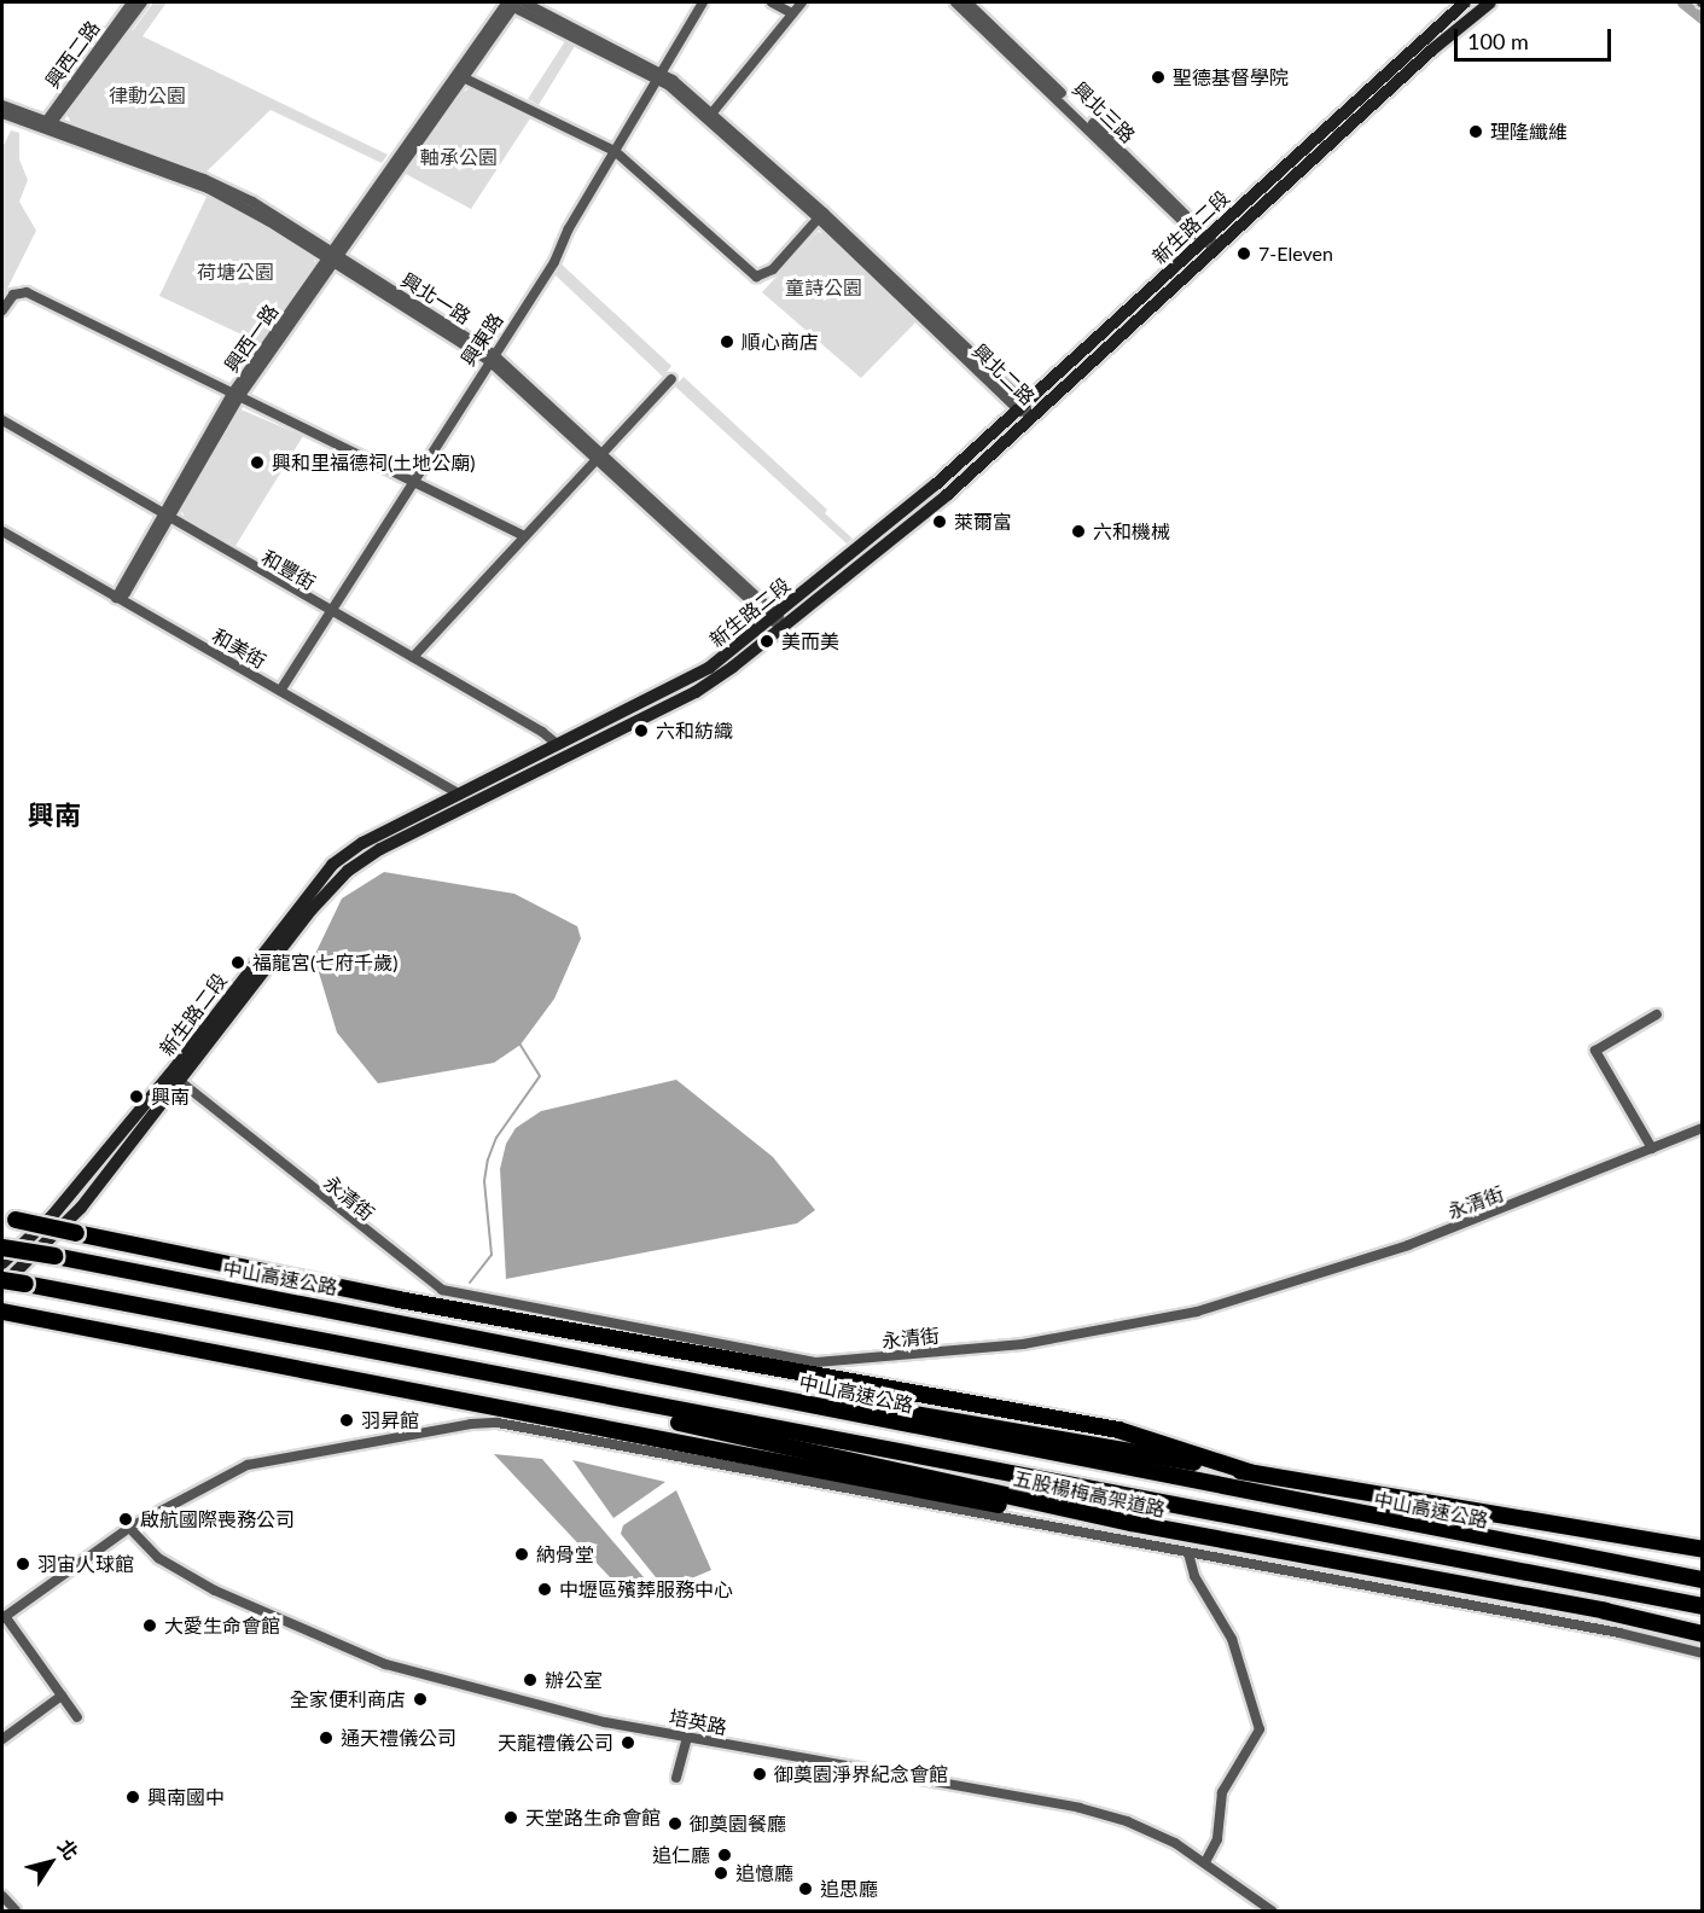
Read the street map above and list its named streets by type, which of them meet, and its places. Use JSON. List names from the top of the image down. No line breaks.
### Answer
{"streets":{"highway":["中山高速公路","五股楊梅高架道路"],"main road":["新生路二段"],"street":["興西二路","興北三路","興西一路","興東路","興北二路","和豐街","和美街","永清街","培英路"]},"crossings":[["興北三路","新生路二段"],["新生路二段","興北二路"],["新生路二段","和豐街"],["新生路二段","和美街"],["新生路二段","永清街"],["興西一路","和豐街"],["興西一路","和美街"],["興東路","興北二路"],["興東路","和豐街"],["興東路","和美街"]],"districts":["興南"],"parks":["律動公園","軸承公園","荷塘公園","童詩公園"],"places":["聖德基督學院","理隆纖維","7-Eleven","順心商店","興和里福德祠(土地公廟)","萊爾富","六和機械","美而美","六和紡織","福龍宮(七府千歲)","興南","羽昇館","啟航國際喪務公司","納骨堂","羽宙人球館","中壢區殯葬服務中心","大愛生命會館","辦公室","全家便利商店","通天禮儀公司","天龍禮儀公司","御奠園淨界紀念會館","興南國中","天堂路生命會館","御奠園餐廳","追仁廳","追憶廳","追思廳"],"scale_bar":"100 m","north":"top right"}
